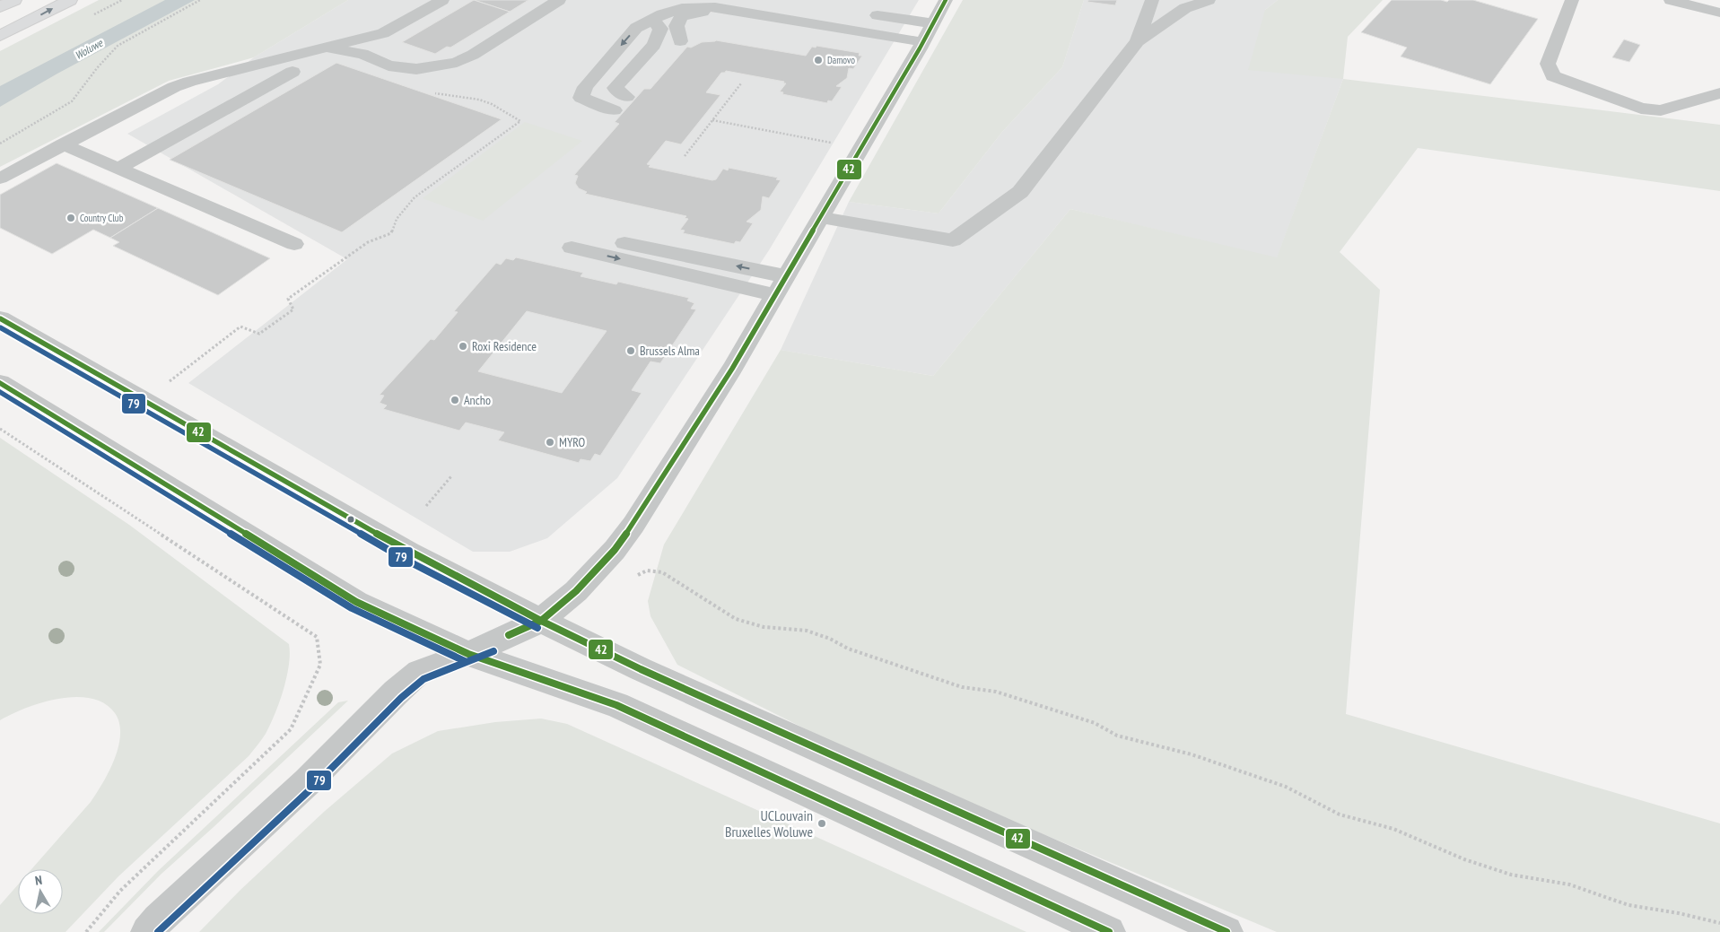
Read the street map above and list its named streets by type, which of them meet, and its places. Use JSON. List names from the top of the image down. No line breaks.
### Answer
{"water":["Woluwe"],"places":["Damovo","Country Club","Roxi Residence","Brussels Alma","Ancho","MYRO","UCLouvain Bruxelles Woluwe"],"lines":["transit line 42","transit line 79"],"north":"top"}
